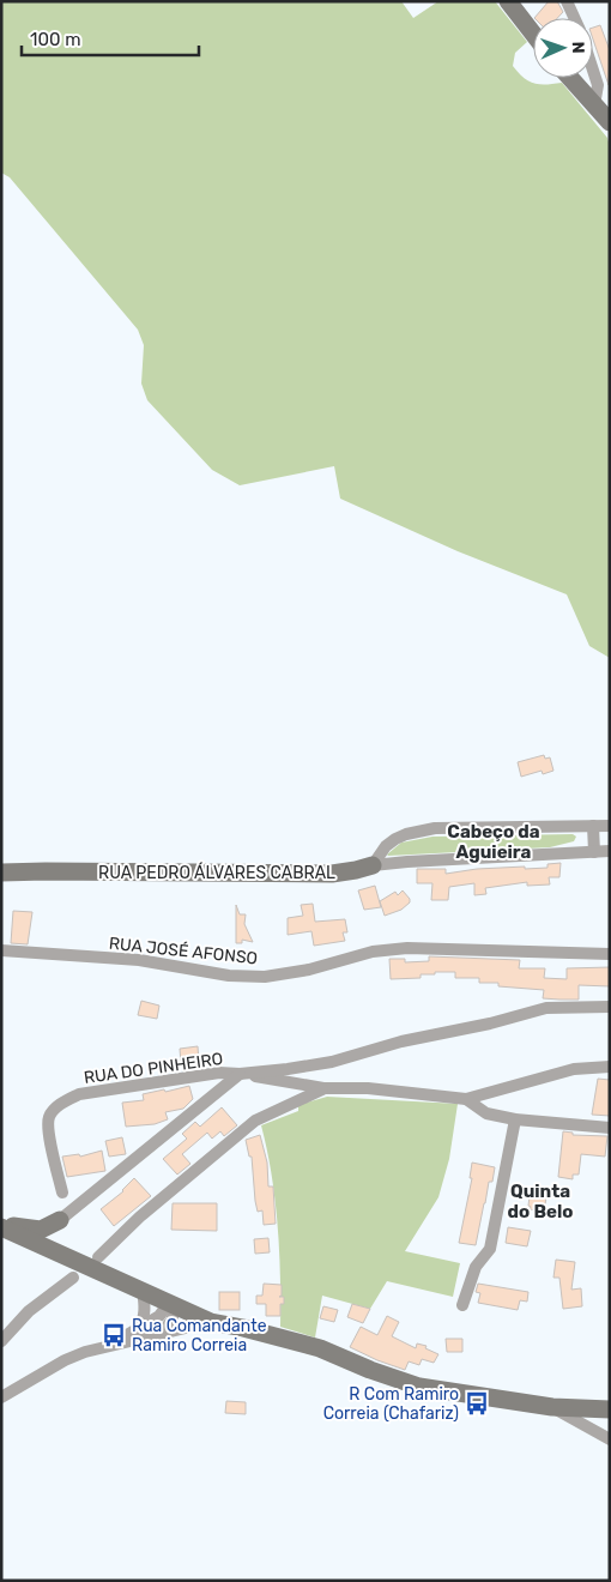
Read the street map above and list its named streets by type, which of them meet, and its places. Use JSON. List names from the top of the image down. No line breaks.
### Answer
{"streets":{"street":["RUA PEDRO ÁLVARES CABRAL","RUA JOSÉ AFONSO","RUA DO PINHEIRO"]},"districts":["Cabeço da Aguieira","Quinta do Belo"],"places":{"bus stop":["Rua Comandante Ramiro Correia","R Com Ramiro Correia (Chafariz)"]},"scale_bar":"100 m","north":"right"}
